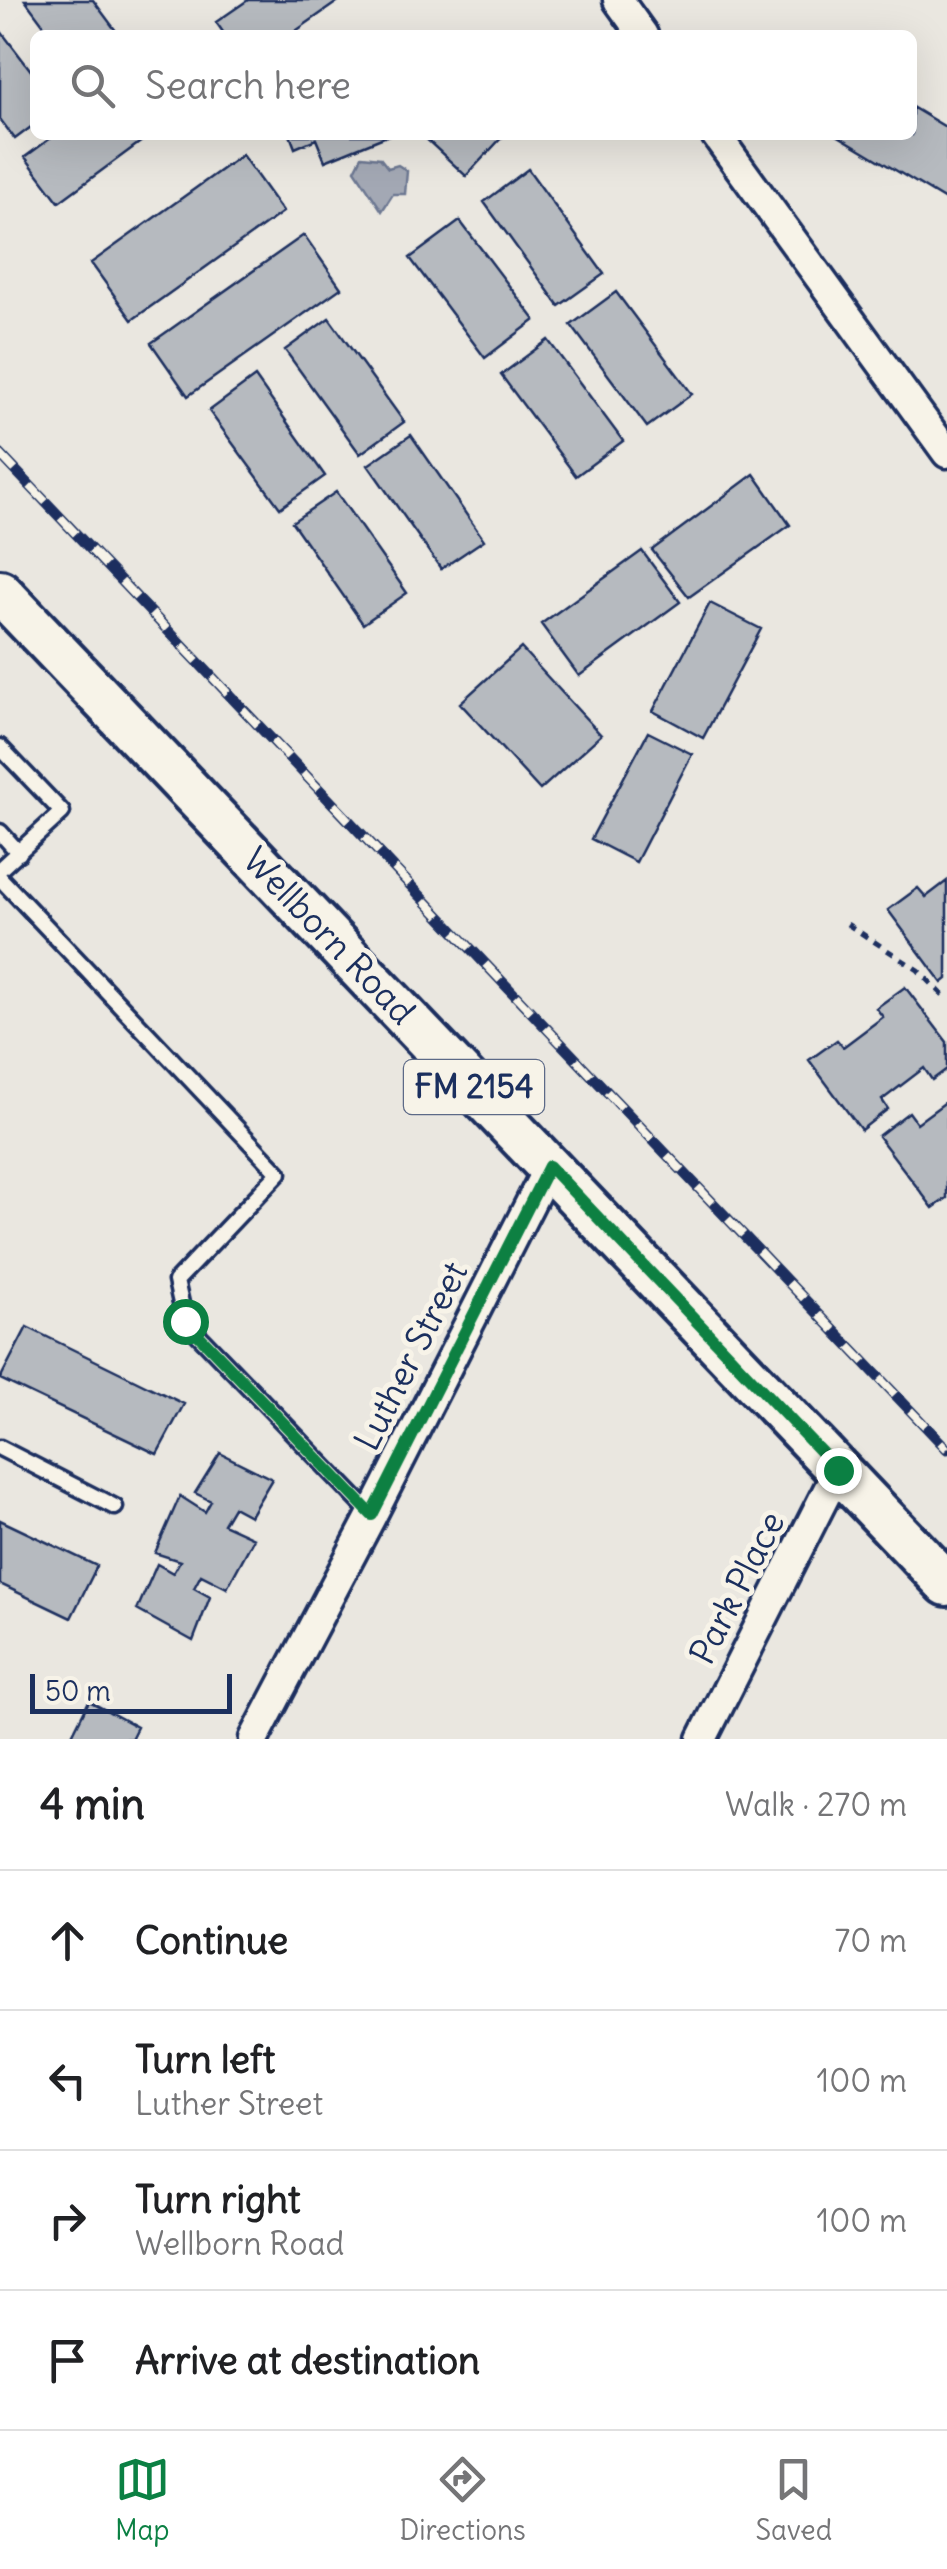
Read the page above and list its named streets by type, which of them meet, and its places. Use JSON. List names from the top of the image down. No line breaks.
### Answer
{"streets":{"main road":["Wellborn Road","FM 2154"],"street":["Luther Street","Park Place"]},"crossings":[["Wellborn Road","Luther Street"],["Wellborn Road","Park Place"]],"scale_bar":"50 m","page":{"search":"Search here","scale":"50 m","heading":["4 min","Walk · 270 m"],"list":[["Continue","70 m"],["Turn left","Luther Street","100 m"],["Turn right","Wellborn Road","100 m"],"Arrive at destination"],"nav":["Map","Directions","Saved"]}}
